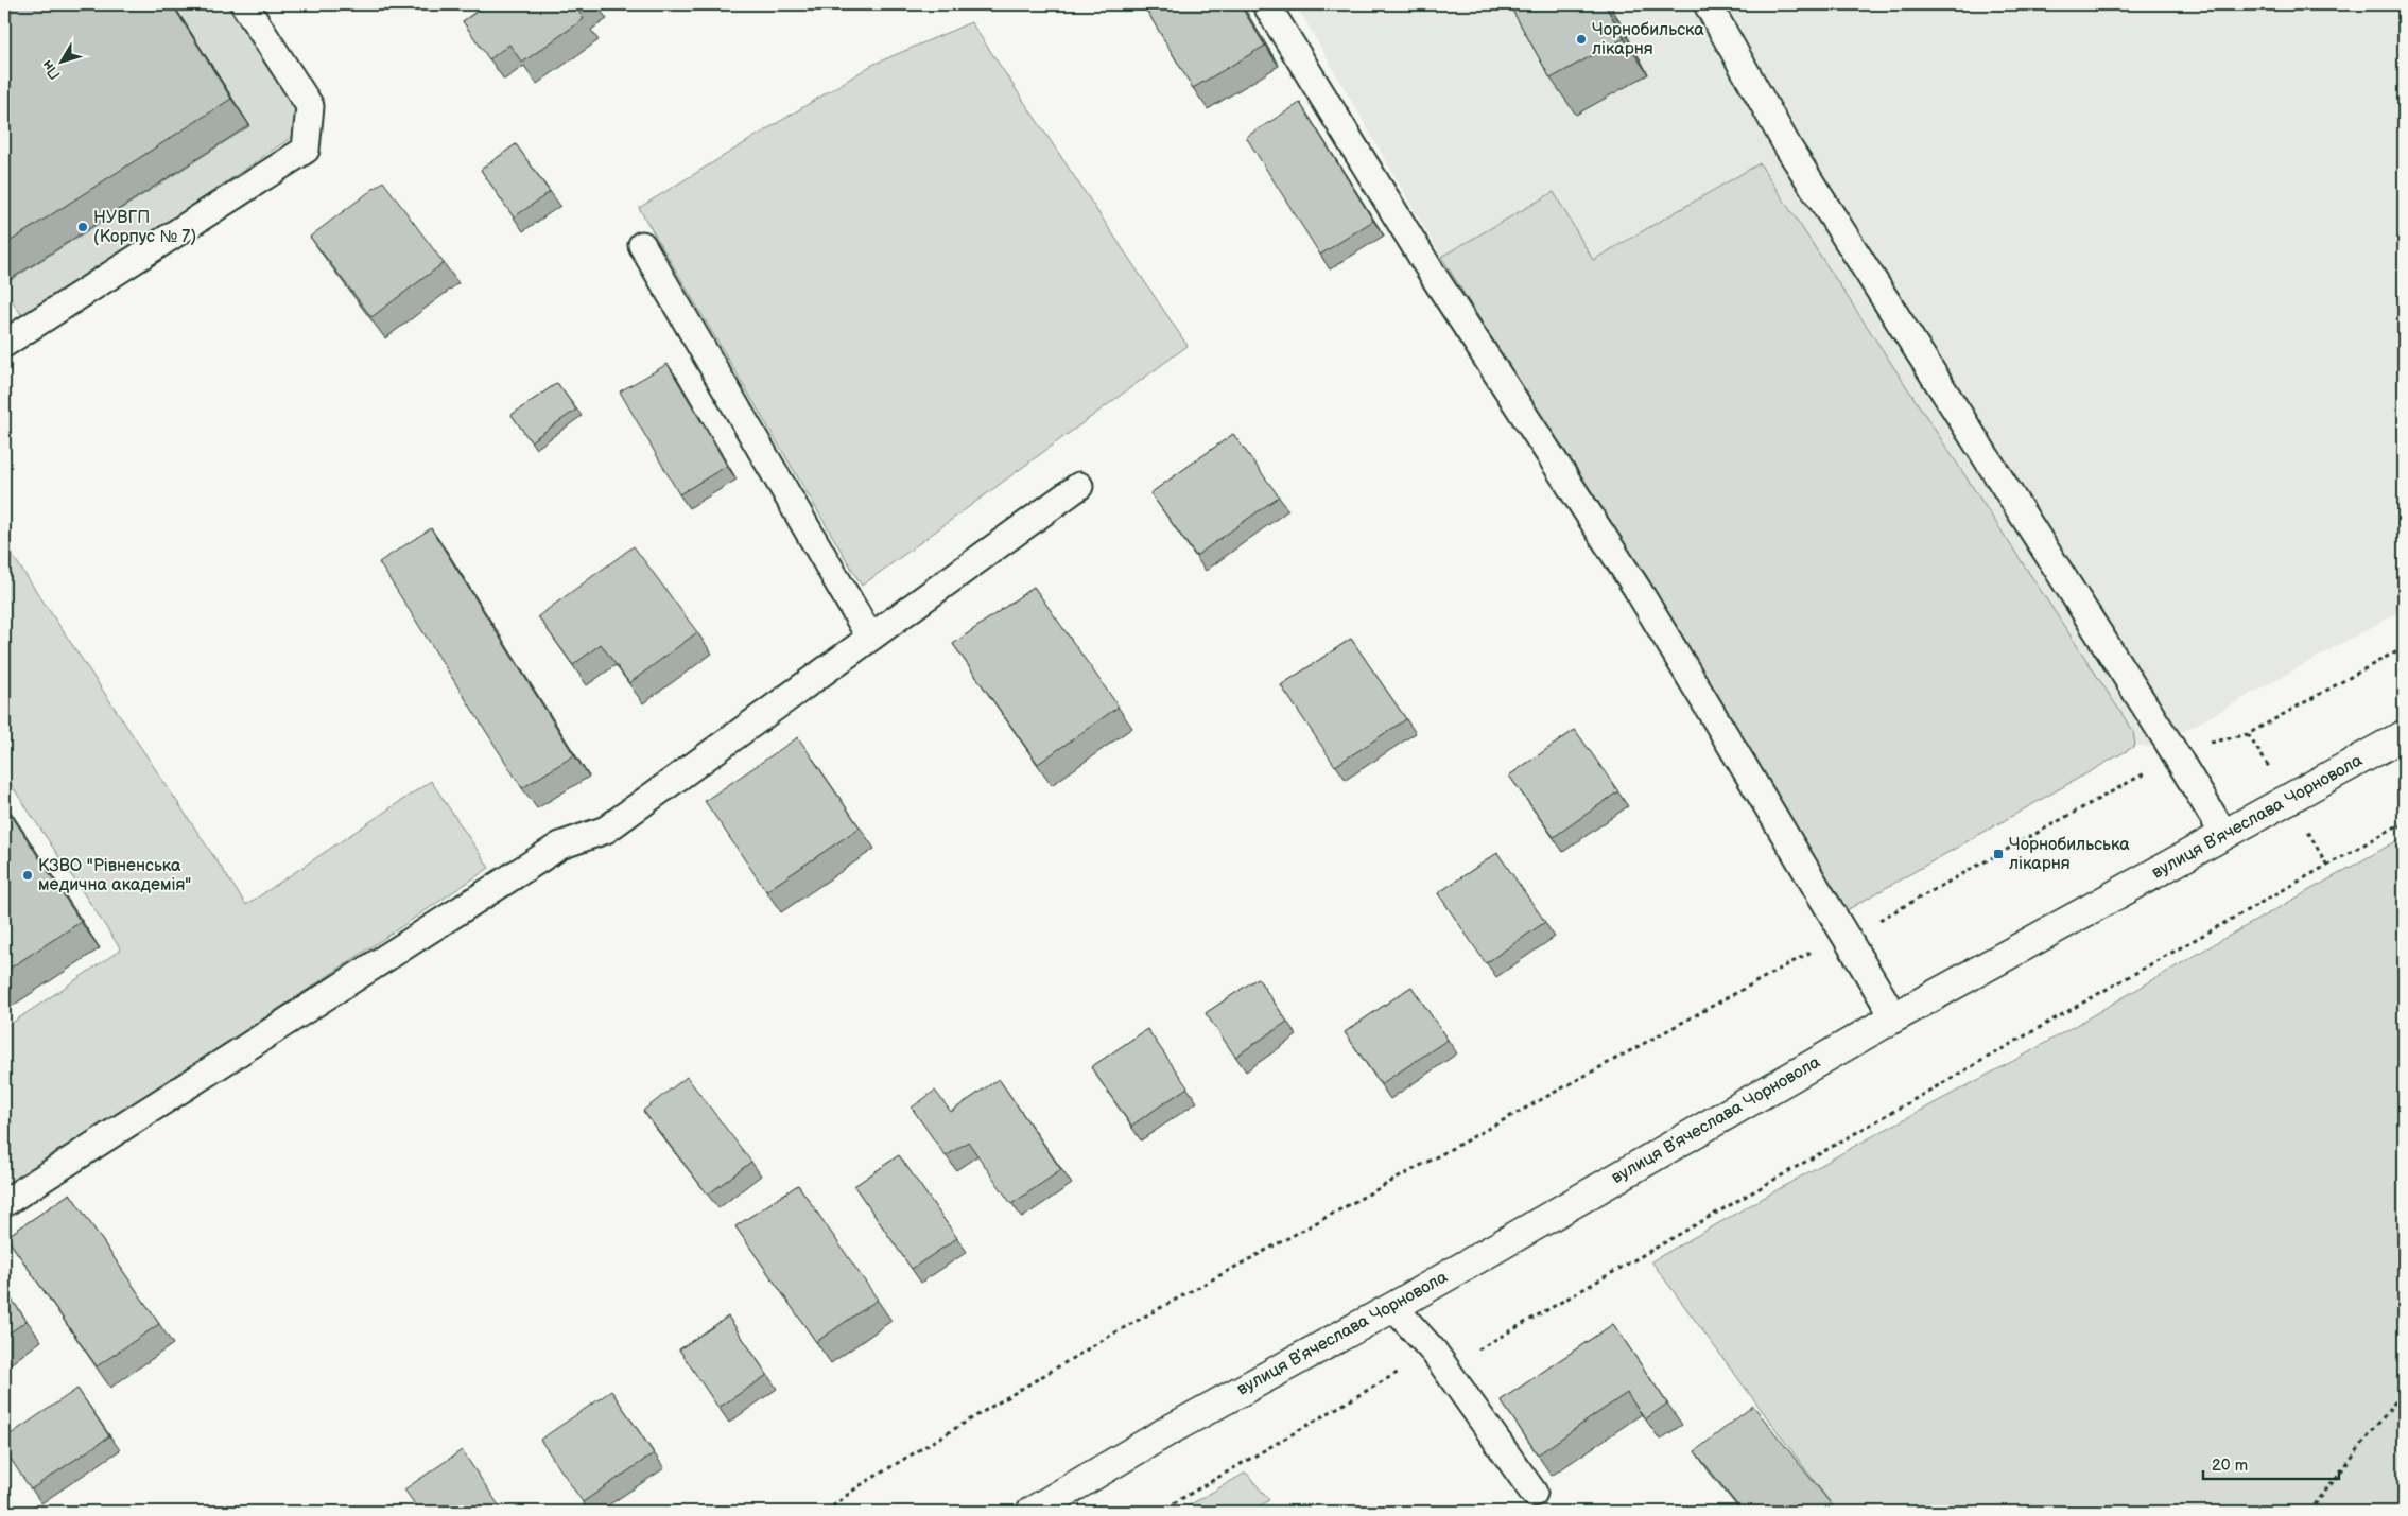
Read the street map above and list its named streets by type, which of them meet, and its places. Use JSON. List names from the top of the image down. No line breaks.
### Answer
{"streets":{"main road":["вулиця Вʼячеслава Чорновола"]},"places":{"other":["Чорнобильска лікарня","НУВГП (Корпус № 7)","КЗВО \"Рівненська медична академія\""],"transit":["Чорнобильська лікарня"]},"scale_bar":"20 m","north":"bottom left"}
